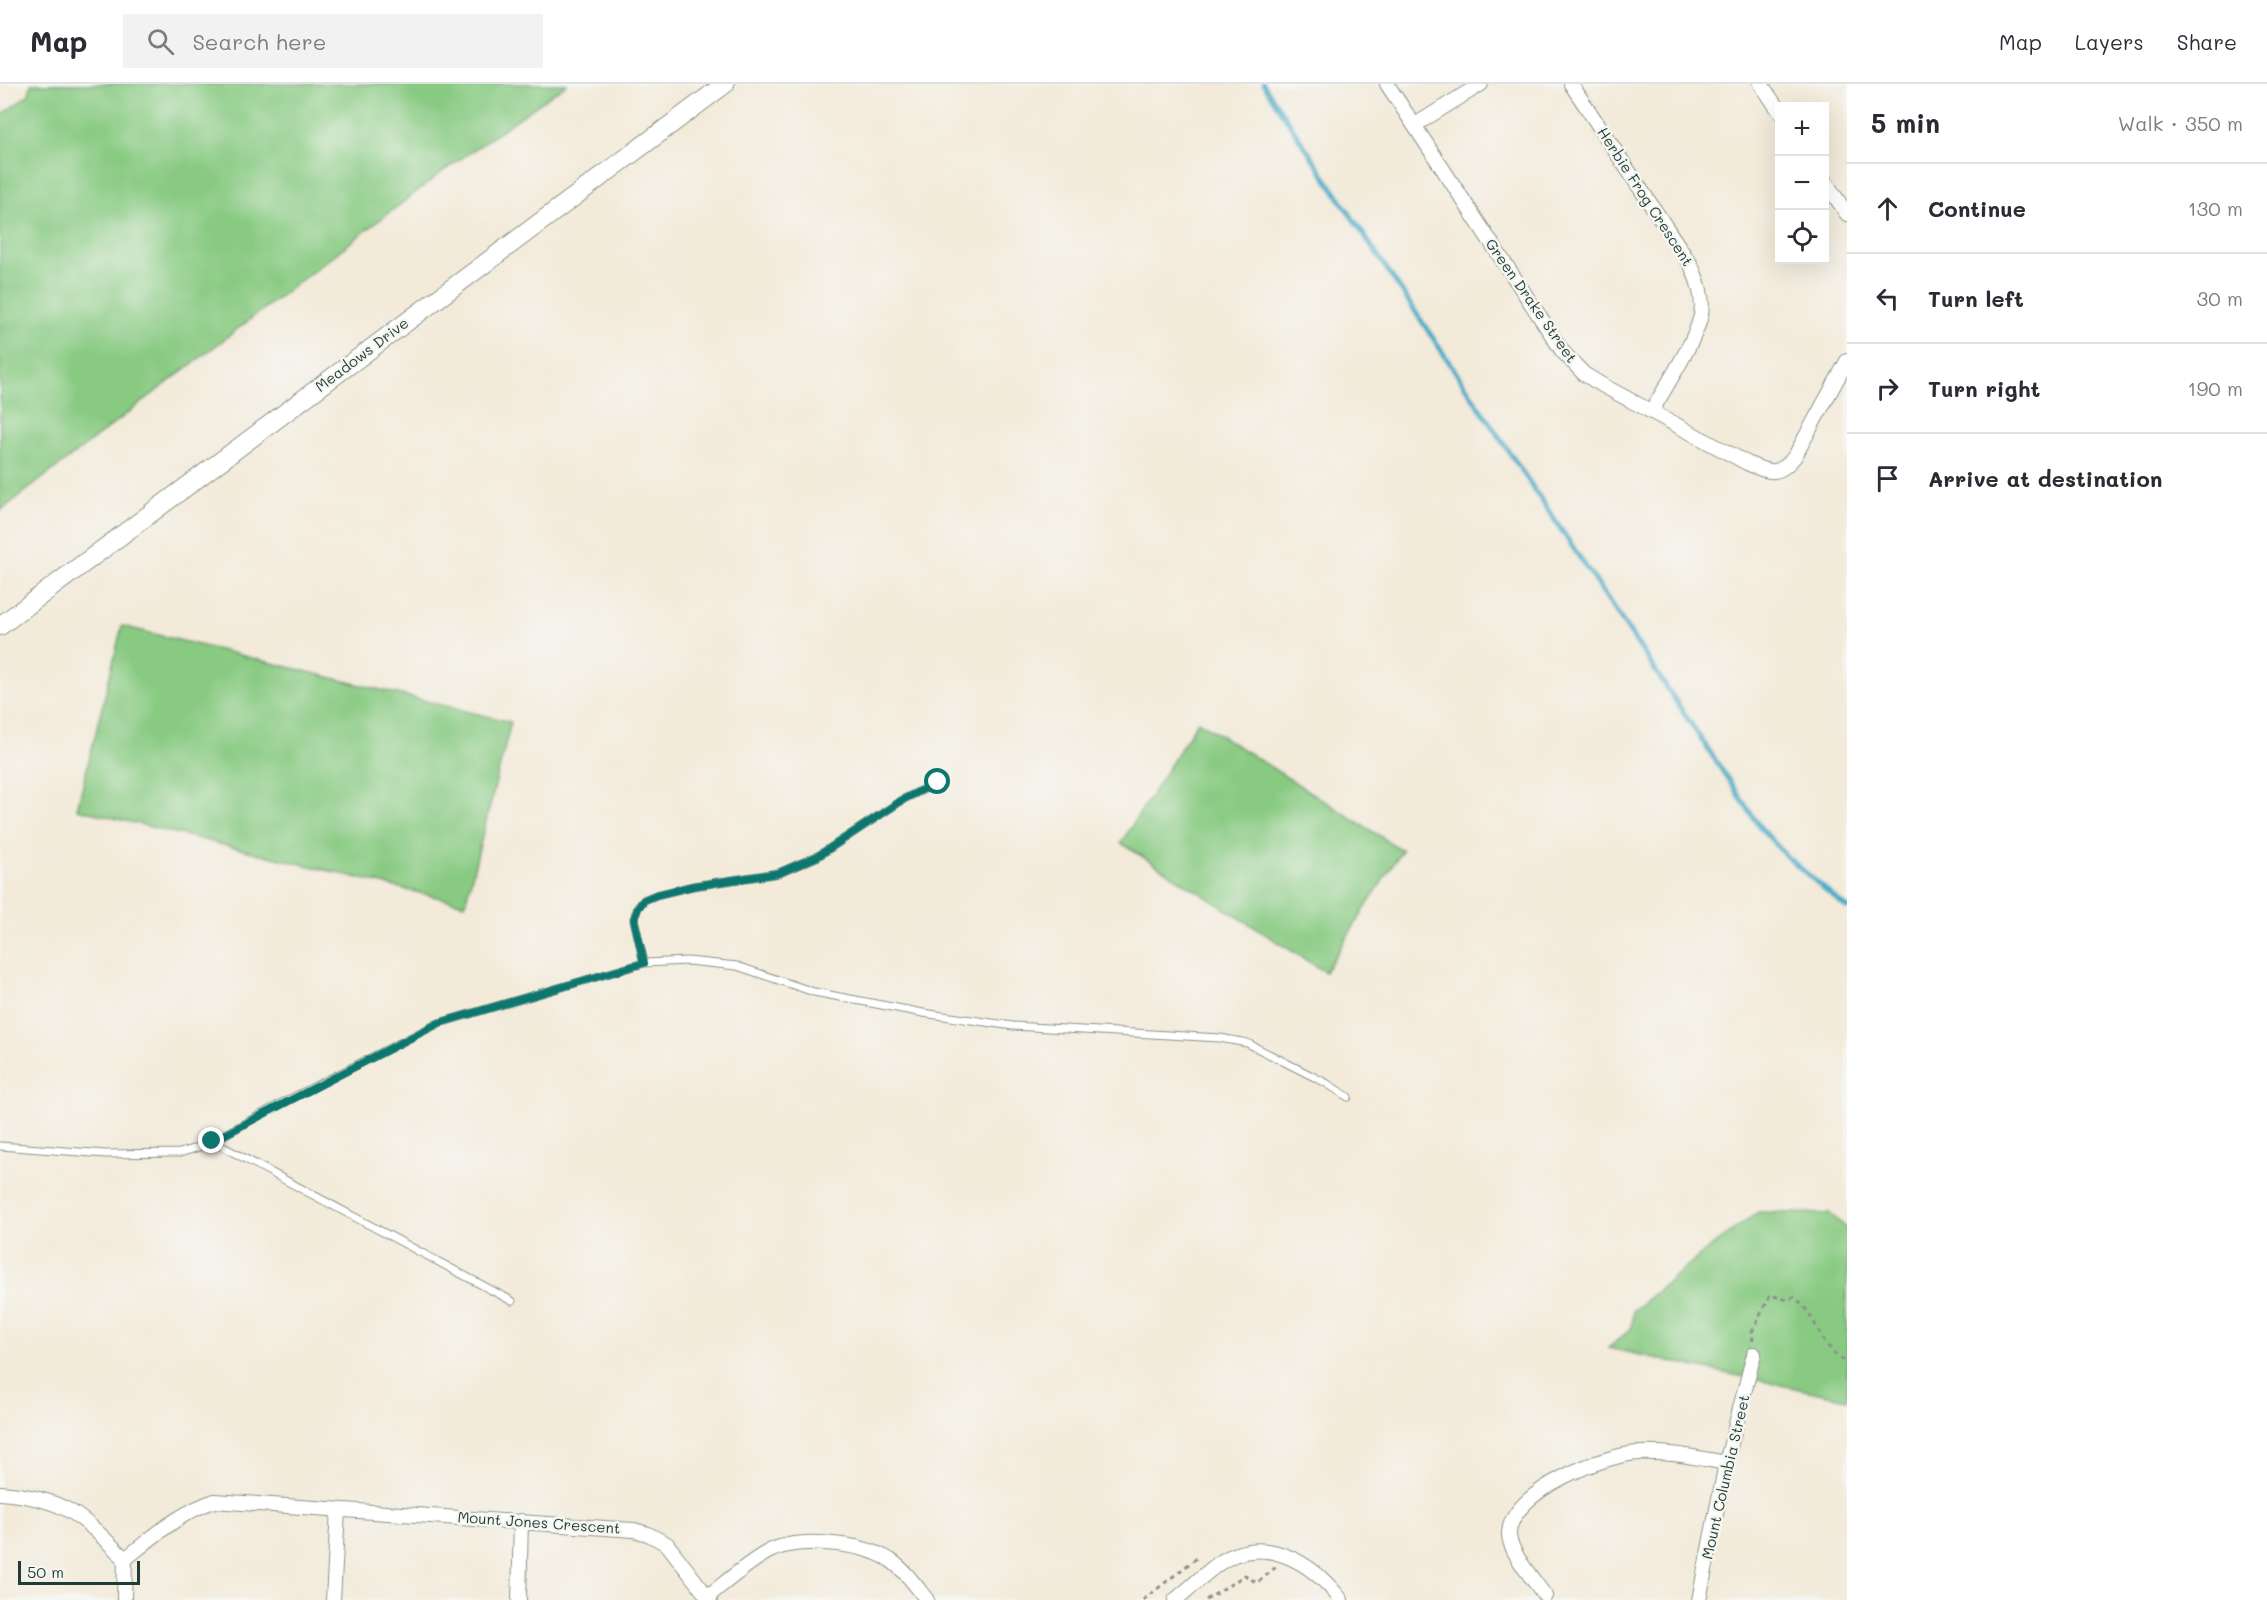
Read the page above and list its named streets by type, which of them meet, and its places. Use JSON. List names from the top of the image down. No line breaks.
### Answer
{"streets":{"street":["Herbie Frog Crescent","Green Drake Street","Meadows Drive","Mount Columbia Street","Mount Jones Crescent"]},"crossings":[["Herbie Frog Crescent","Green Drake Street"]],"scale_bar":"50 m","page":{"header":"Map","search":"Search here","nav":["Map","Layers","Share"],"heading":["5 min","Walk · 350 m"],"map_buttons":["+","−"],"list":[["Continue","130 m"],["Turn left","30 m"],["Turn right","190 m"],"Arrive at destination"],"scale":"50 m"}}
